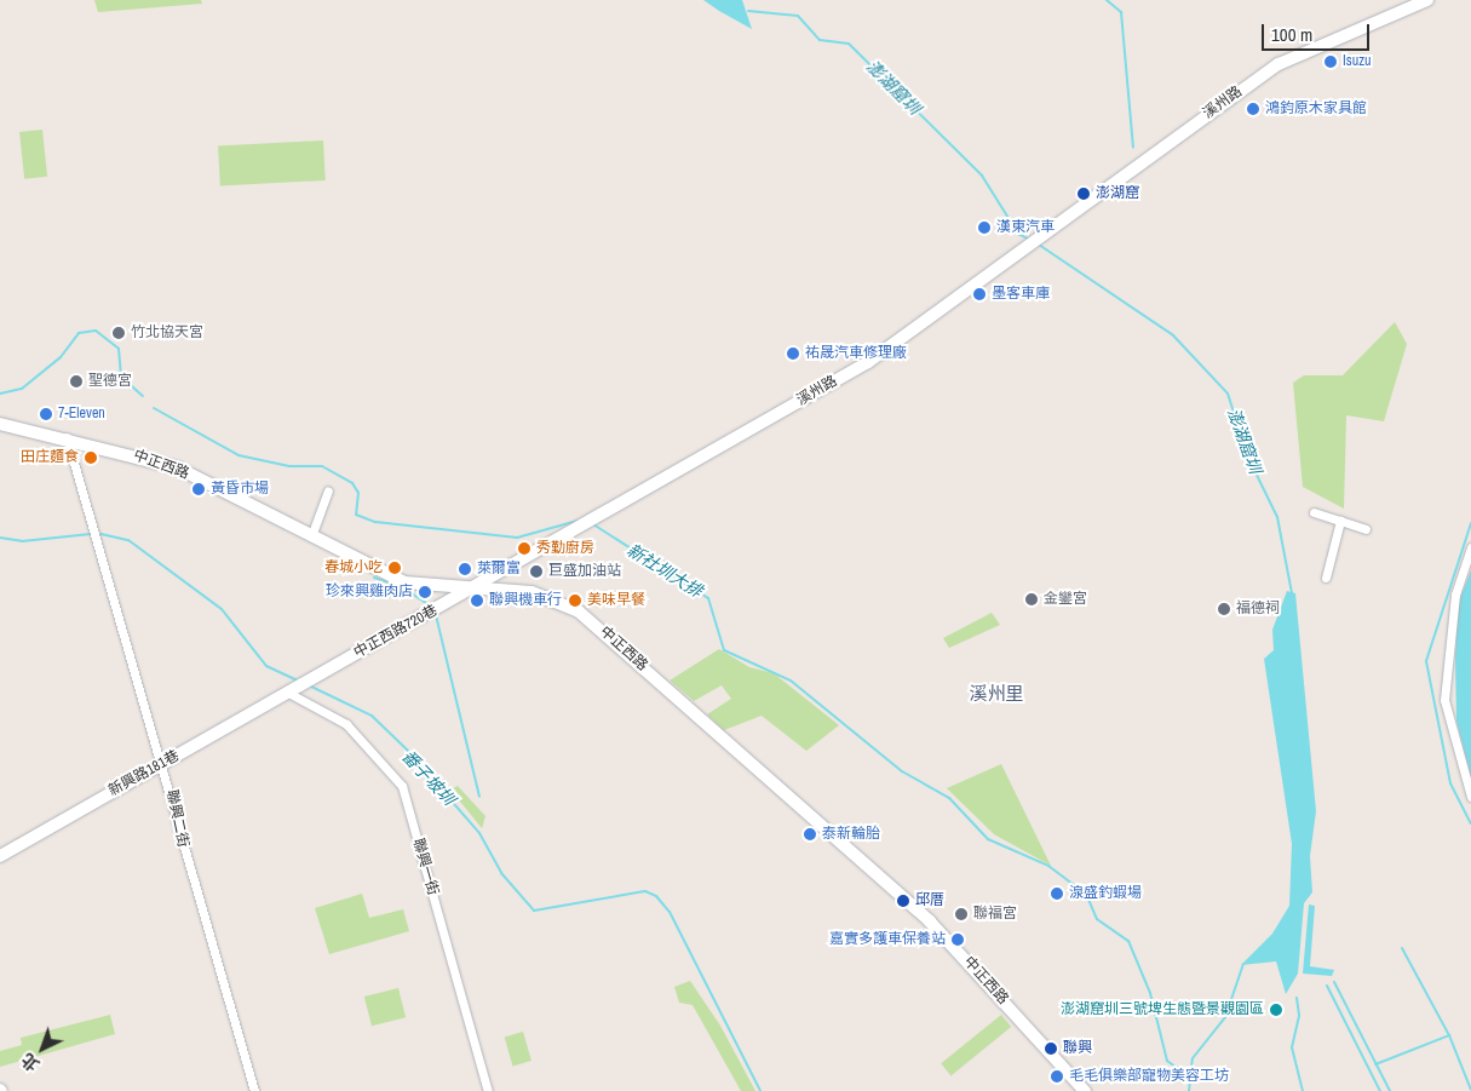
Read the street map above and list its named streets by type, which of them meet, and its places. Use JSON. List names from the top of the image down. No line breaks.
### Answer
{"streets":{"street":["溪州路","中正西路","中正西路720巷","新興路181巷","聯興二街","聯興一街"]},"crossings":[["溪州路","中正西路"],["溪州路","中正西路720巷"],["中正西路","中正西路720巷"],["中正西路","聯興二街"],["中正西路720巷","新興路181巷"],["中正西路720巷","聯興一街"],["新興路181巷","聯興二街"],["新興路181巷","聯興一街"]],"districts":["溪州里"],"water":["澎湖窟圳","新社圳大排","番子坡圳"],"places":["Isuzu","鴻鈞原木家具館","澎湖窟","漢東汽車","墨客車庫","竹北協天宮","祐晟汽車修理廠","聖德宮","7-Eleven","田庄麵食","黃昏市場","秀勤廚房","春城小吃","萊爾富","巨盛加油站","珍來興雞肉店","金鑾宮","聯興機車行","美味早餐","福德祠","泰新輪胎","湶盛釣蝦場","邱厝","聯福宮","嘉實多護車保養站","澎湖窟圳三號埤生態暨景觀園區","聯興","毛毛俱樂部寵物美容工坊"],"scale_bar":"100 m","north":"bottom left"}
